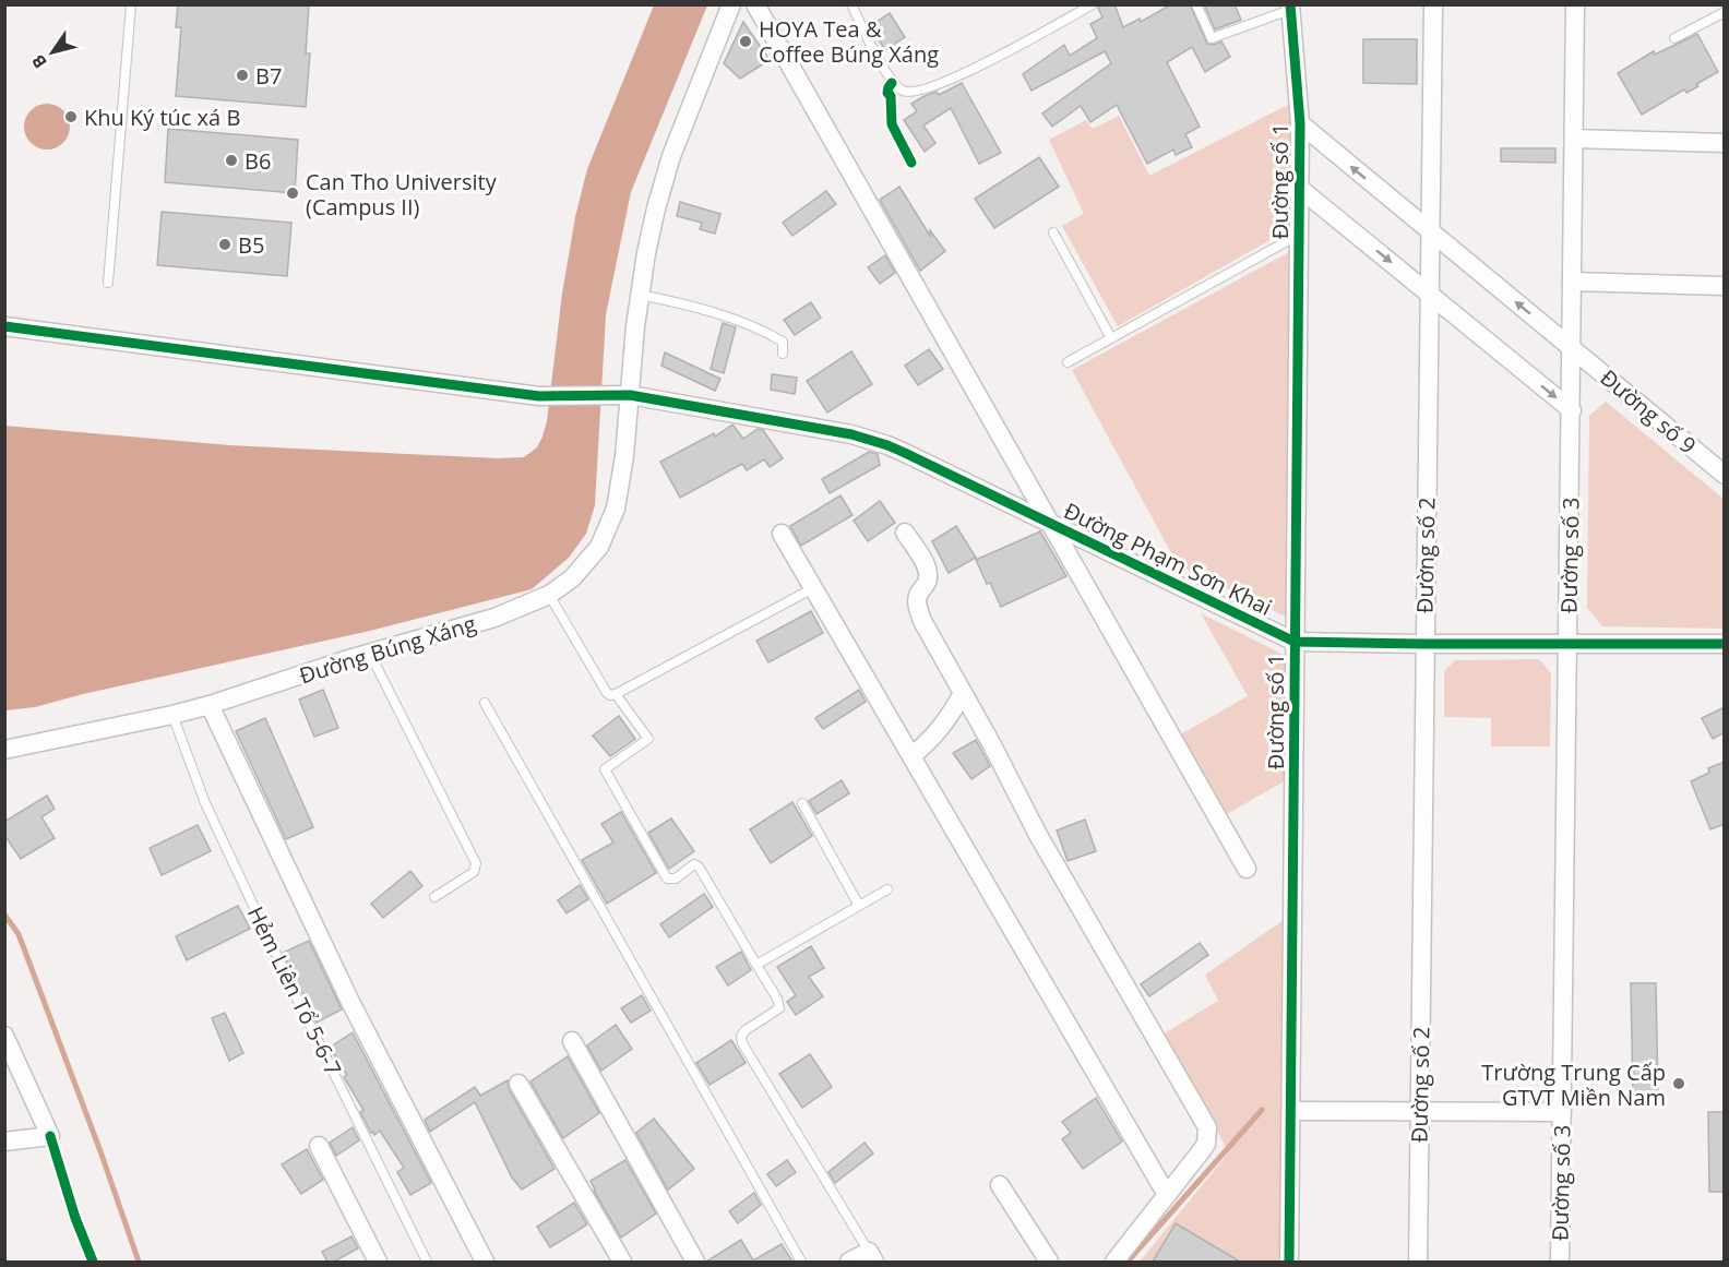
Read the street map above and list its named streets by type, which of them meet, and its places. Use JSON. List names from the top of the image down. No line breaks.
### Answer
{"streets":{"street":["Đường số 1","Đường số 9","Đường số 2","Đường số 3","Đường Phạm Sơn Khai","Đường Búng Xáng"],"lane":["Hẻm Liên Tổ 5-6-7"]},"crossings":[["Đường số 1","Đường số 9"],["Đường số 1","Đường Phạm Sơn Khai"],["Đường số 9","Đường số 2"],["Đường số 9","Đường số 3"],["Đường số 2","Đường Phạm Sơn Khai"],["Đường số 3","Đường Phạm Sơn Khai"],["Đường Phạm Sơn Khai","Đường Búng Xáng"],["Đường Búng Xáng","Hẻm Liên Tổ 5-6-7"]],"places":["HOYA Tea & Coffee Búng Xáng","B7","Khu Ký túc xá B","B6","Can Tho University (Campus II)","B5","Trường Trung Cấp GTVT Miền Nam"],"north":"bottom left"}
